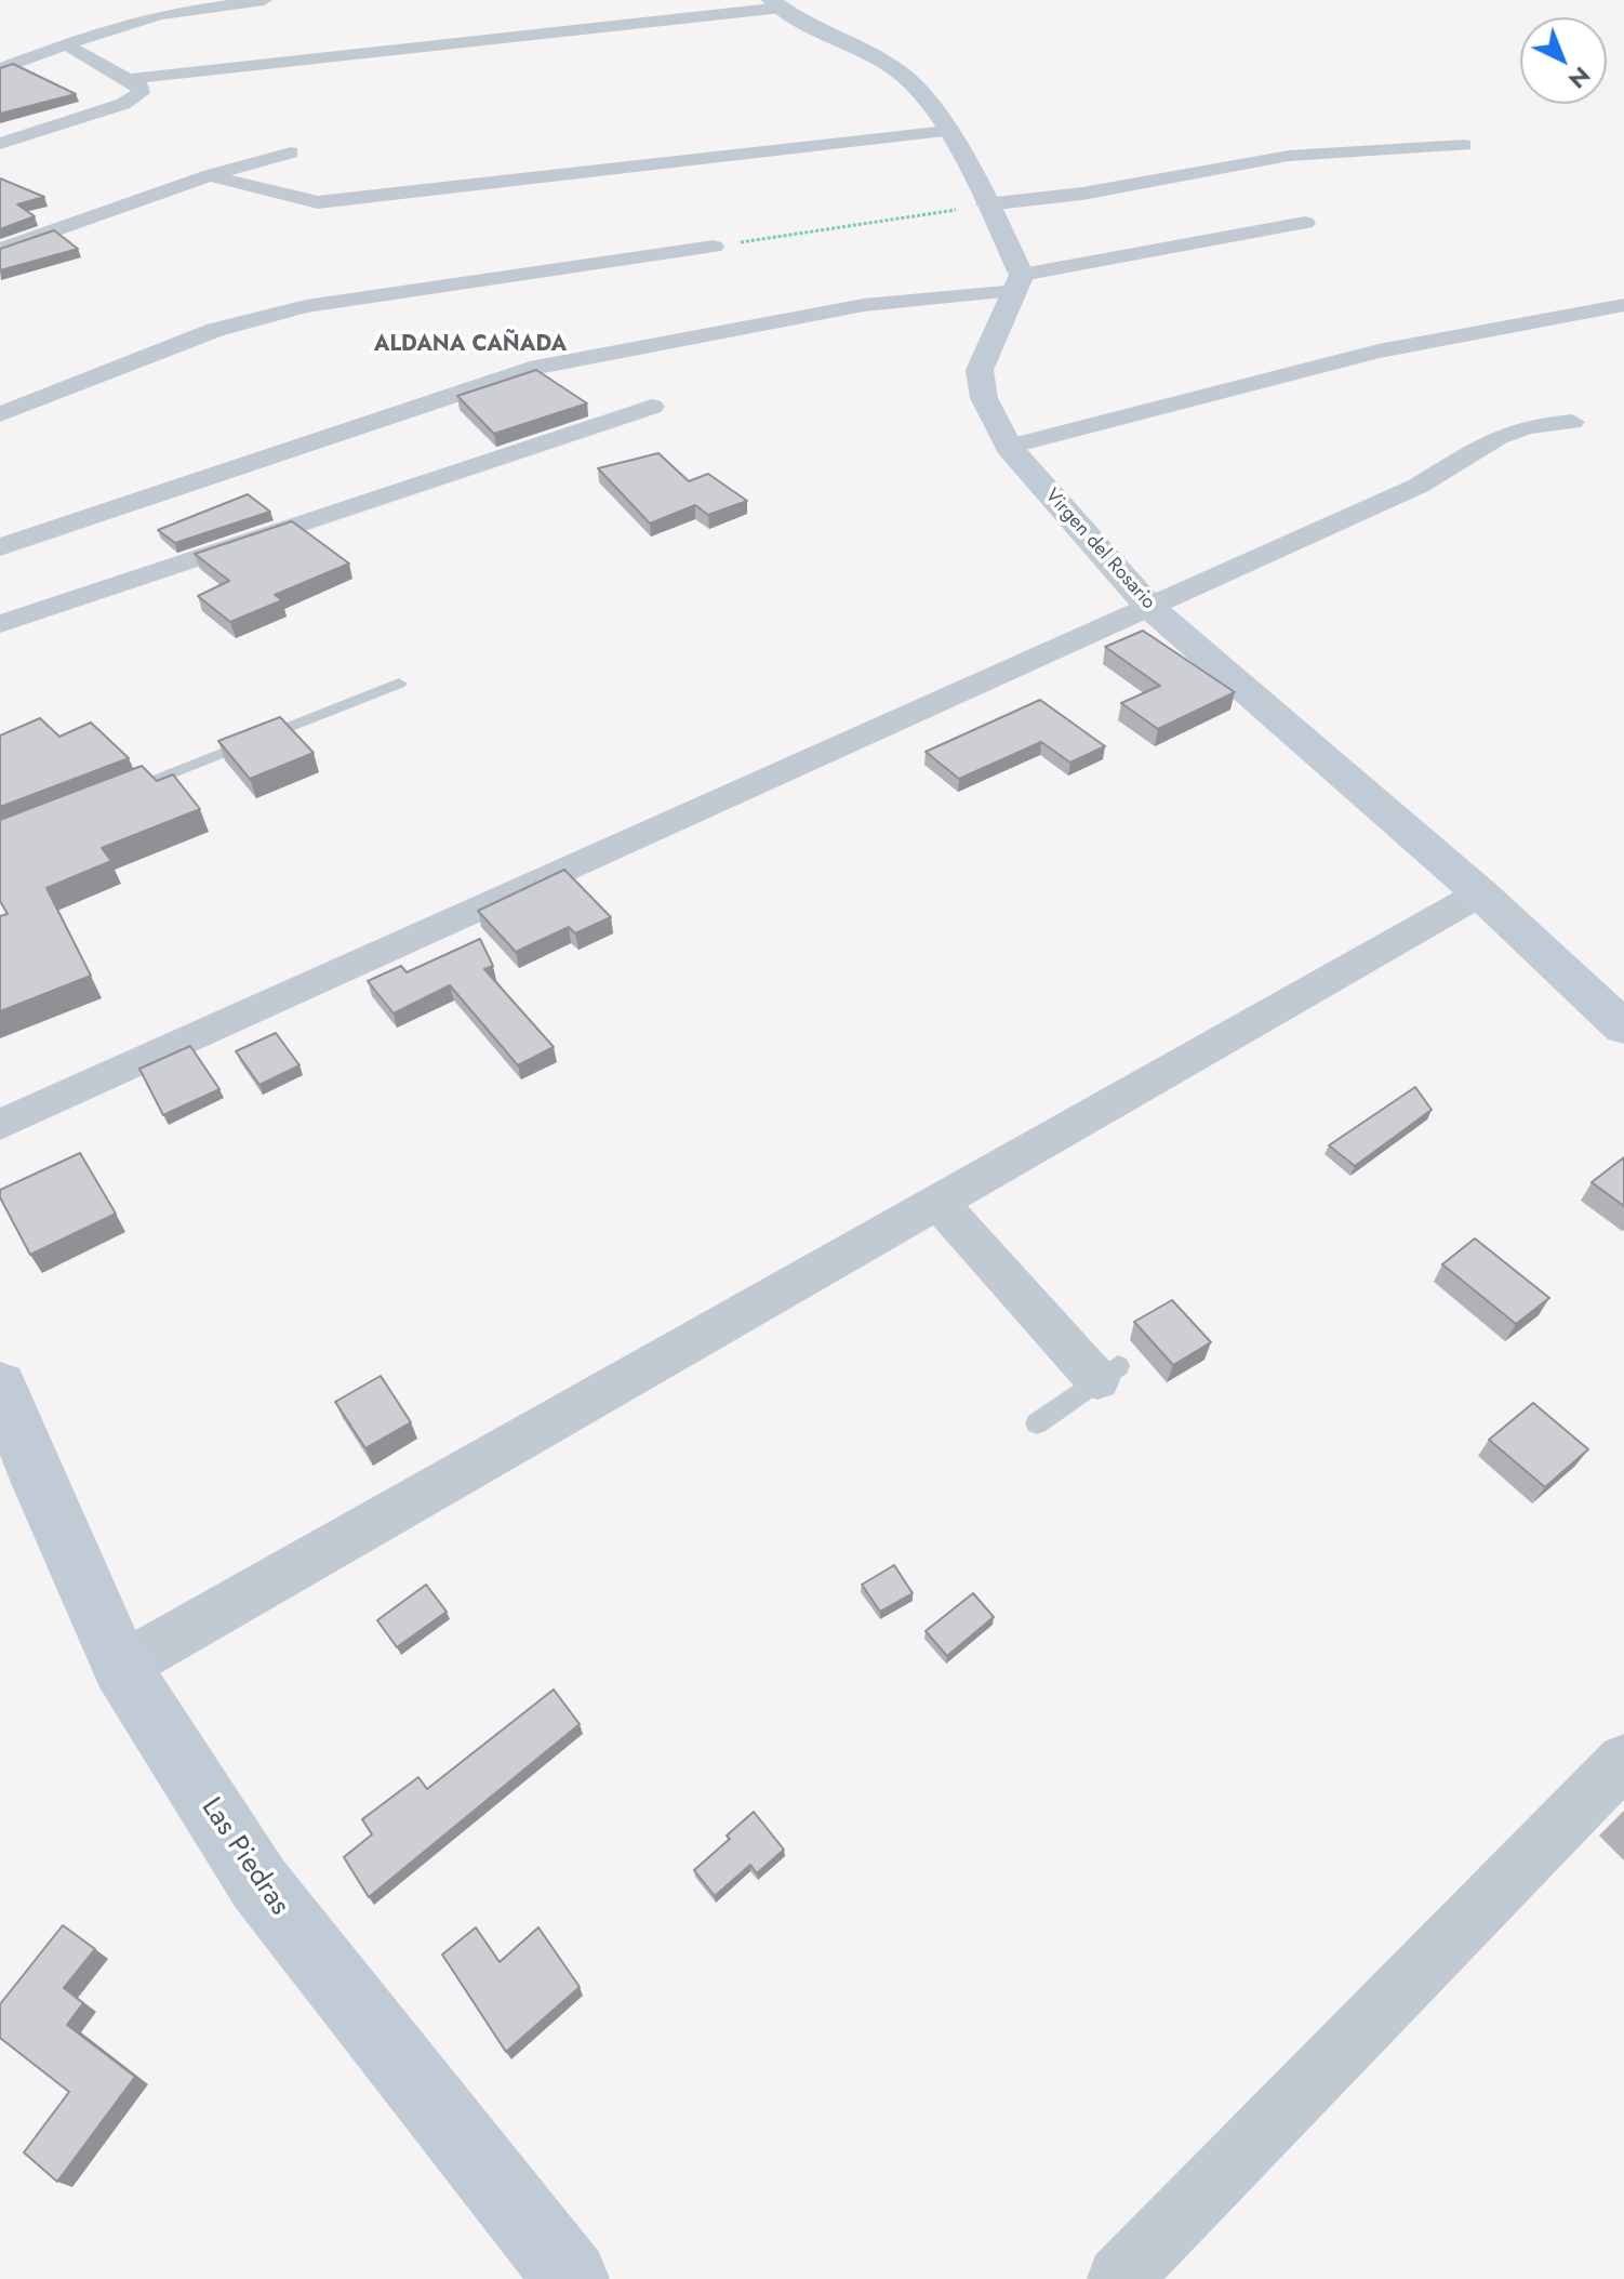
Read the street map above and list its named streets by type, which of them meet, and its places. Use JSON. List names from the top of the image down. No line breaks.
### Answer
{"streets":{"street":["Virgen del Rosario","Las Piedras"]},"districts":["ALDANA CAÑADA"],"north":"bottom right"}
